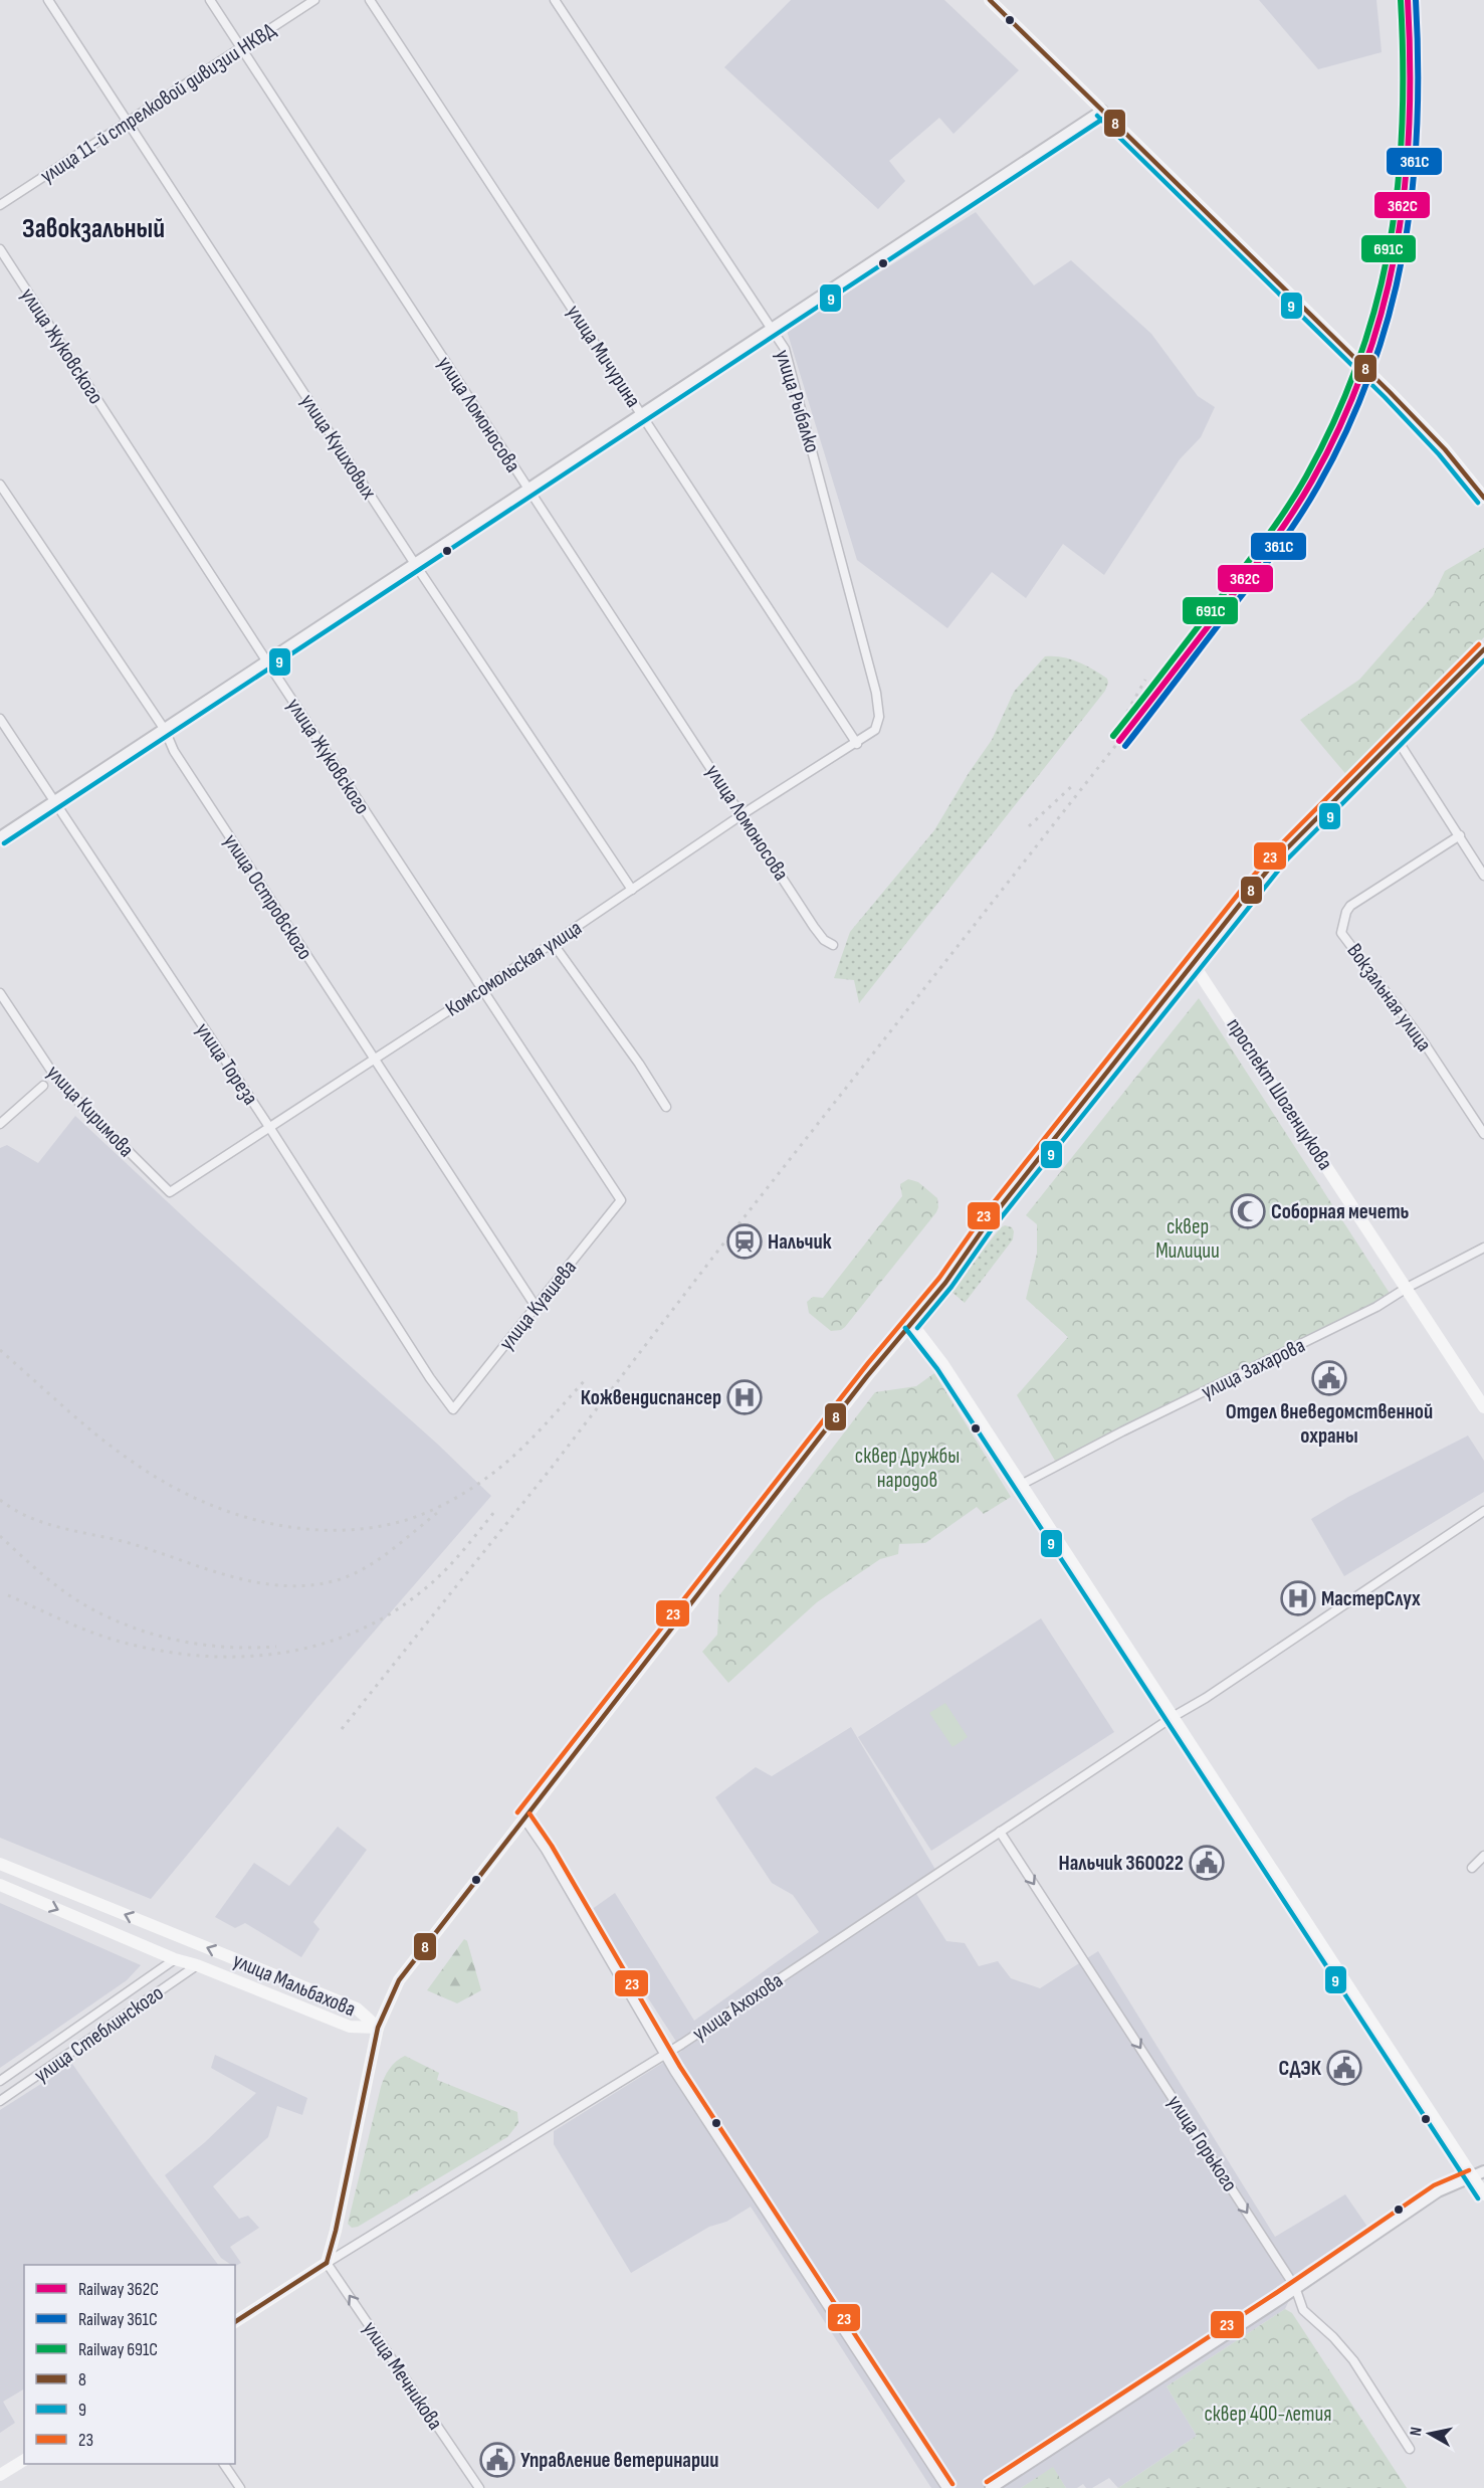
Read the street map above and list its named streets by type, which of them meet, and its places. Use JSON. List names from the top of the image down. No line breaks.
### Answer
{"streets":{"main road":["проспект Шогенцукова","улица Мальбахова","улица Ахохова"],"street":["улица 11-й стрелковой дивизии НКВД","улица Жуковского","улица Мичурина","улица Рыбалко","улица Ломоносова","улица Кушховых","улица Островского","Комсомольская улица","Вокзальная улица","улица Тореза","улица Киримова","улица Куашева","улица Захарова","улица Стеблинского","улица Горького","улица Мечникова"]},"crossings":[["улица 11-й стрелковой дивизии НКВД","улица Ломоносова"],["улица 11-й стрелковой дивизии НКВД","улица Кушховых"],["улица Жуковского","Комсомольская улица"],["улица Жуковского","улица Куашева"],["улица Мичурина","улица Рыбалко"],["улица Мичурина","Комсомольская улица"],["улица Рыбалко","Комсомольская улица"],["улица Ломоносова","Комсомольская улица"],["улица Кушховых","Комсомольская улица"],["улица Островского","Комсомольская улица"],["улица Островского","улица Куашева"],["Комсомольская улица","улица Тореза"],["Комсомольская улица","улица Киримова"],["улица Тореза","улица Куашева"],["проспект Шогенцукова","улица Захарова"],["улица Мальбахова","улица Стеблинского"],["улица Ахохова","улица Горького"],["улица Ахохова","улица Мечникова"]],"one_way":["улица Горького","улица Мечникова"],"districts":["Завокзальный"],"parks":["сквер Милиции","сквер Дружбы народов","сквер 400-летия"],"places":{"mosque":["Соборная мечеть"],"station":["Нальчик"],"public building":["Отдел вневедомственной охраны","Нальчик 360022","СДЭК","Управление ветеринарии"],"hospital":["Кожвендиспансер","МастерСлух"]},"lines":["rail line 362С","rail line 361С","rail line 691С","transit line 8","transit line 9","transit line 23"],"legend":["Railway 362С","Railway 361С","Railway 691С","8","9","23"],"north":"left"}
